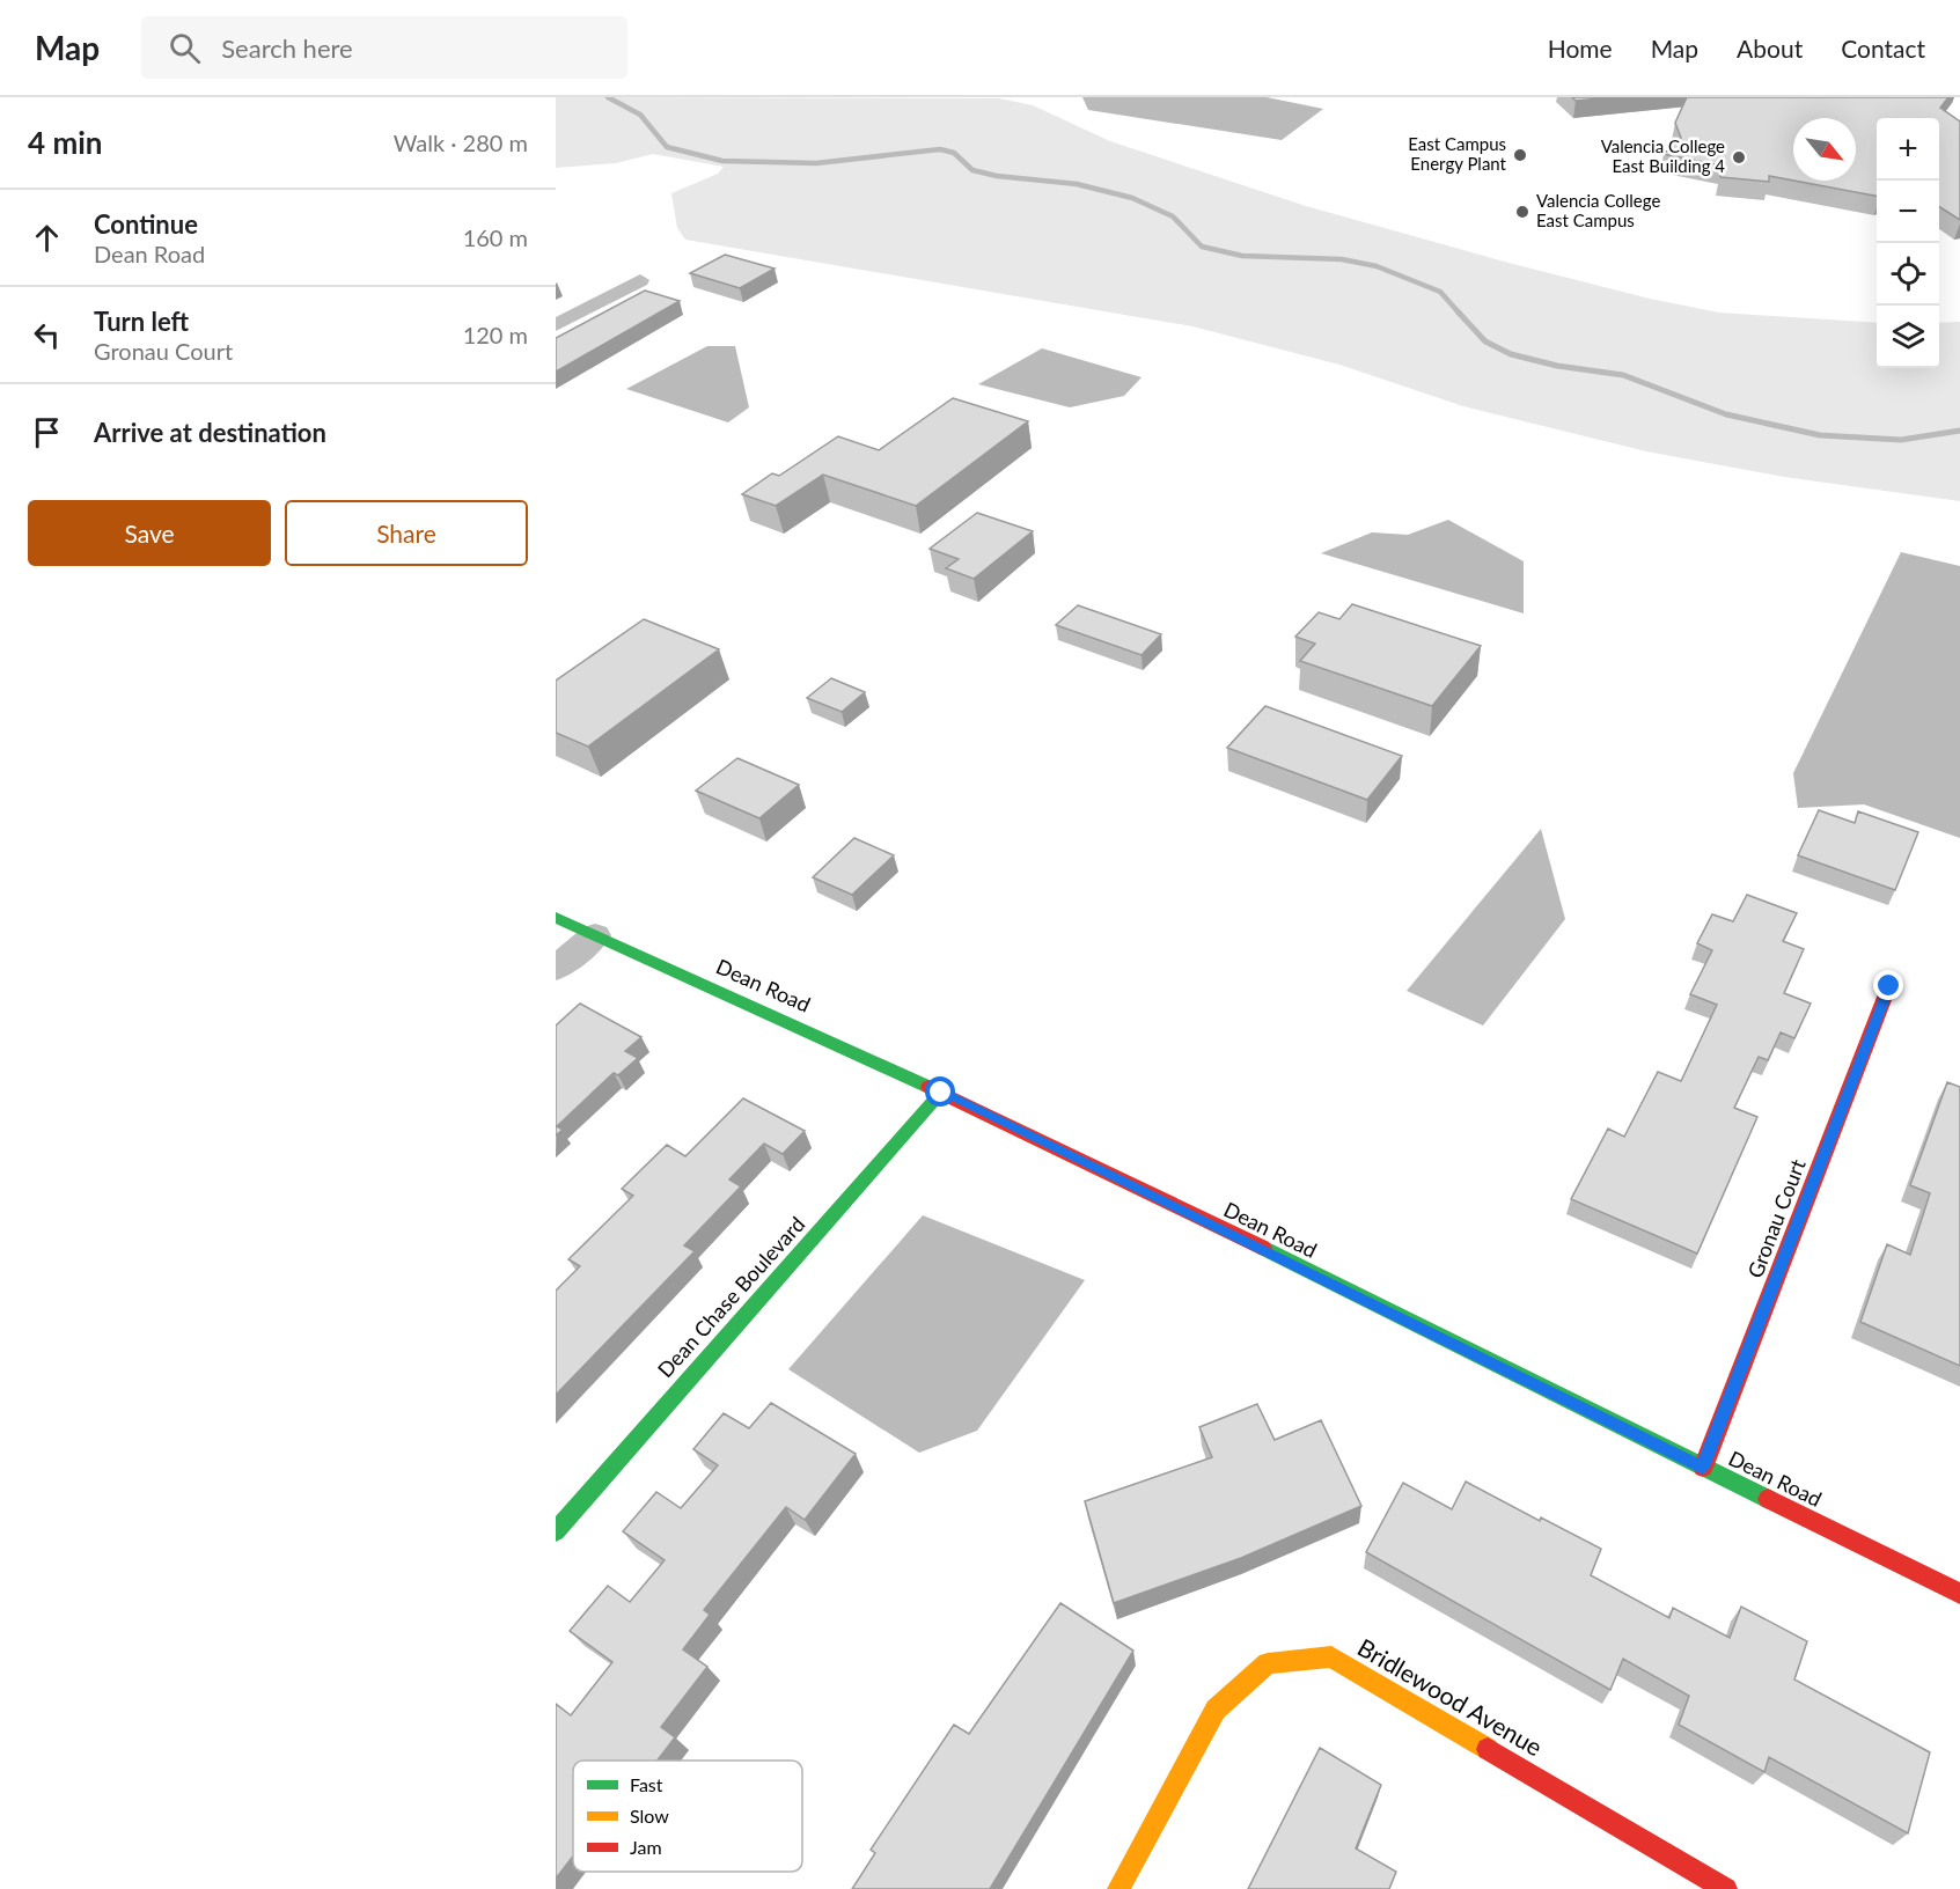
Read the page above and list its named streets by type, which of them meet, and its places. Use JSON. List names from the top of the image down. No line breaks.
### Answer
{"streets":{"street":["Dean Road","Gronau Court","Dean Chase Boulevard","Bridlewood Avenue"]},"crossings":[["Dean Road","Gronau Court"],["Dean Road","Dean Chase Boulevard"]],"places":["East Campus Energy Plant","Valencia College East Building 4","Valencia College East Campus"],"legend":["Fast","Slow","Jam"],"north":"bottom right","page":{"header":"Map","search":"Search here","nav":["Home","Map","About","Contact"],"heading":["4 min","Walk · 280 m"],"map_buttons":["+","−"],"list":[["Continue","Dean Road","160 m"],["Turn left","Gronau Court","120 m"],"Arrive at destination"],"buttons":["Save","Share"]}}
